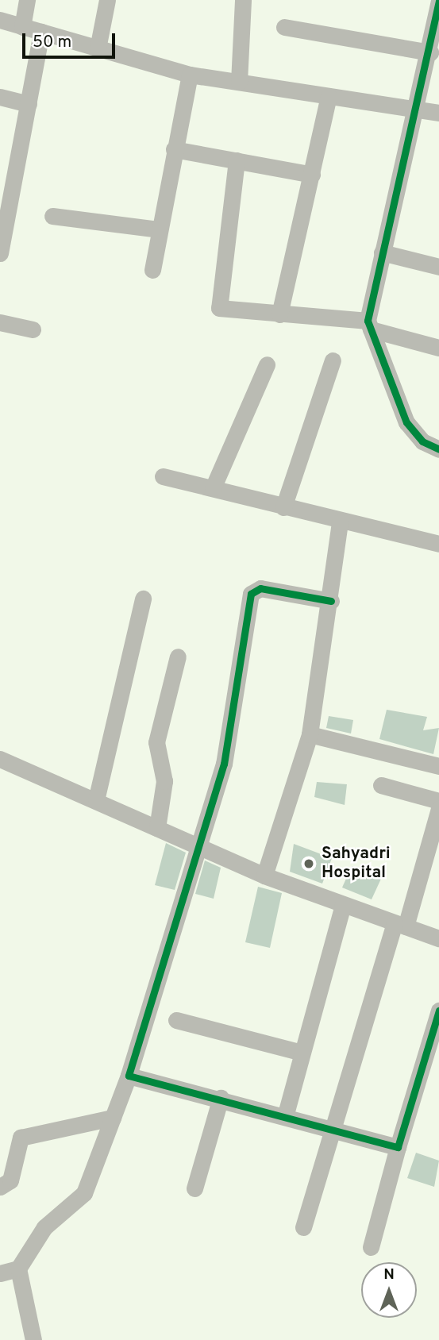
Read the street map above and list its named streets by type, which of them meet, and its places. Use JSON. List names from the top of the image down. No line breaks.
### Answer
{"places":["Sahyadri Hospital"],"scale_bar":"50 m","north":"top"}
